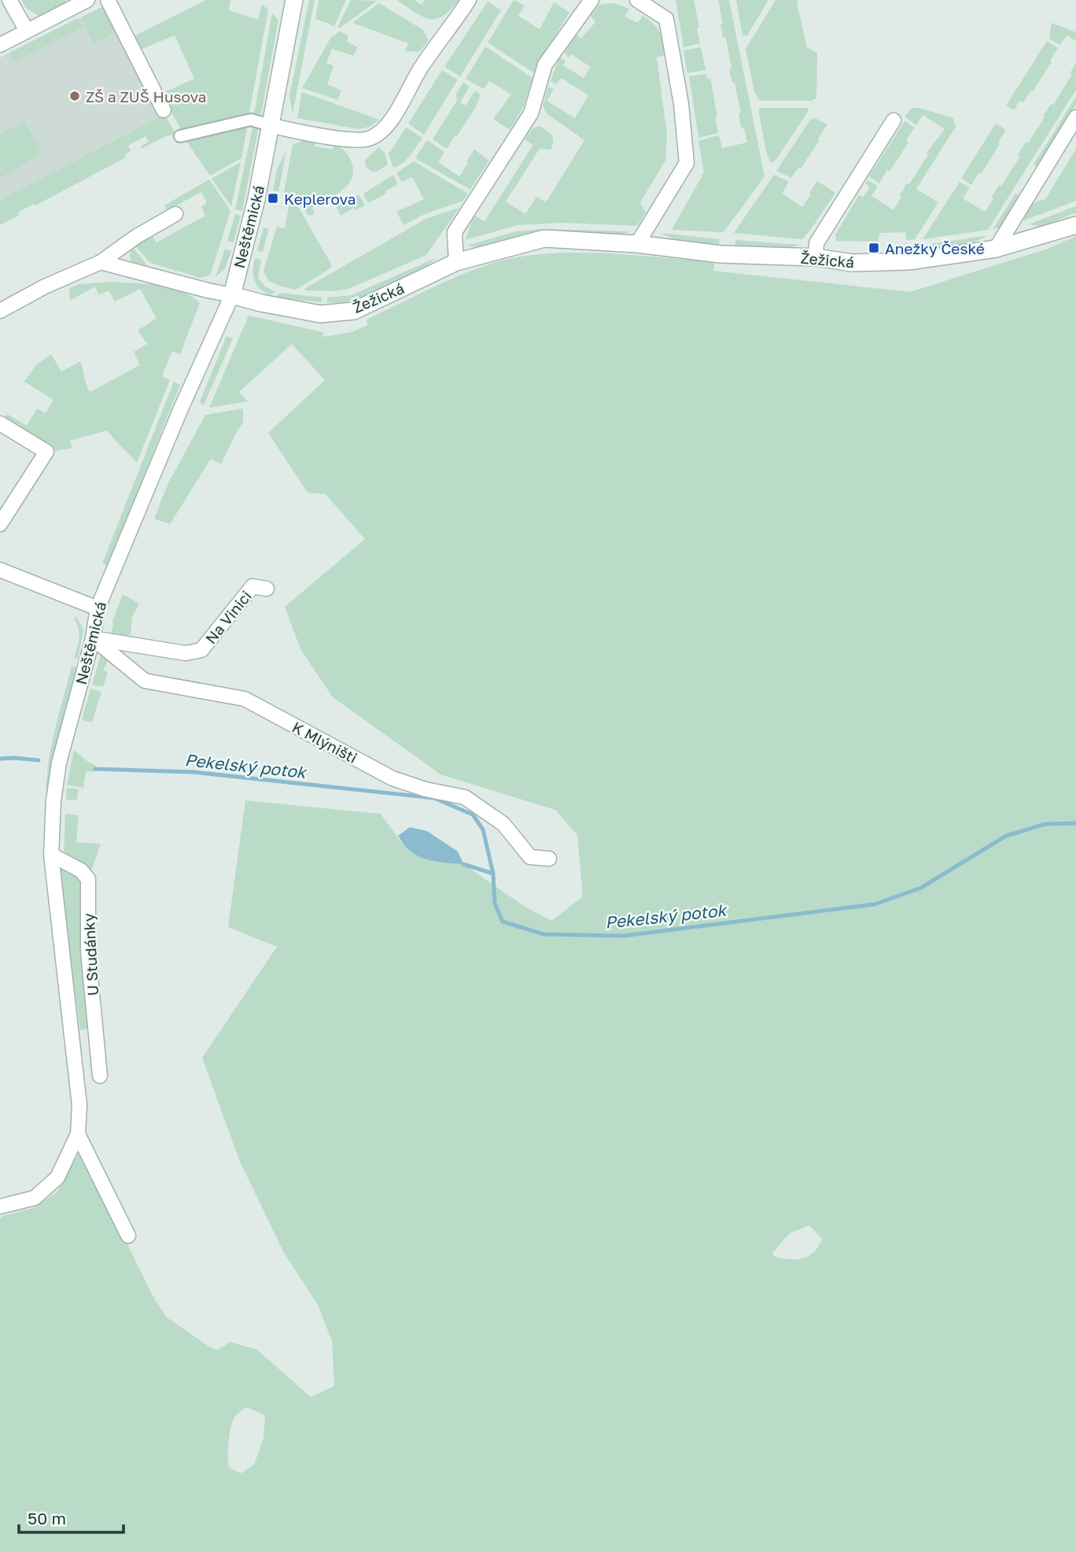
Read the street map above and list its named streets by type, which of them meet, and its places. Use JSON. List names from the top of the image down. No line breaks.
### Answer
{"streets":{"street":["Neštěmická","Žežická","Na Vinici","K Mlýništi","U Studánky"]},"crossings":[["Neštěmická","Žežická"],["Neštěmická","Na Vinici"],["Neštěmická","K Mlýništi"],["Neštěmická","U Studánky"],["Na Vinici","K Mlýništi"]],"water":["Pekelský potok"],"places":{"other":["ZŠ a ZUŠ Husova"],"transit":["Keplerova","Anežky České"]},"scale_bar":"50 m"}
